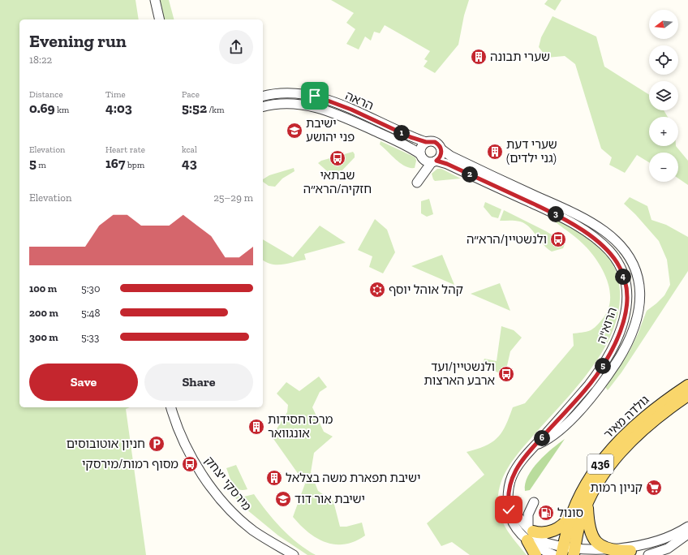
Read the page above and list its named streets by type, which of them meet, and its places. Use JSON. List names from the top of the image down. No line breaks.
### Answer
{"streets":{"main road":["גולדה מאיר","436"],"street":["הראה","הרוא\"ה","מירסקי יצחק"]},"crossings":[["הראה","הרוא\"ה"],["גולדה מאיר","436"]],"places":{"building":["שערי תבונה","שערי דעת (גני ילדים)","מרכז חסידות אונגוואר","ישיבת תפארת משה בצלאל"],"school or university":["ישיבת פני יהושע","ישיבת אור דוד"],"bus stop":["שבתאי חזקיה/הרא״ה","ולנשטיין/הרא״ה","ולנשטיין/ועד ארבע הארצות","מסוף רמות/מירסקי"],"synagogue":["קהל אוהל יוסף"],"parking":["חניון אוטובוסים"],"supermarket":["קניון רמות"],"fuel station":["סונול"]},"north":"left","page":{"map_buttons":["+","−"],"heading":["Evening run","18:22"],"stats":[["Distance","0.69 km"],["Time","4:03"],["Pace","5:52 /km"],["Elevation","5 m"],["Heart rate","167 bpm"],["kcal","43"]],"pins":["1","2","3","4","5","6"],"chart":["Elevation","25–29 m"],"list":[{"name":"100 m","note":"5:30"},{"name":"200 m","note":"5:48"},{"name":"300 m","note":"5:33"}],"buttons":["Save","Share"]}}
